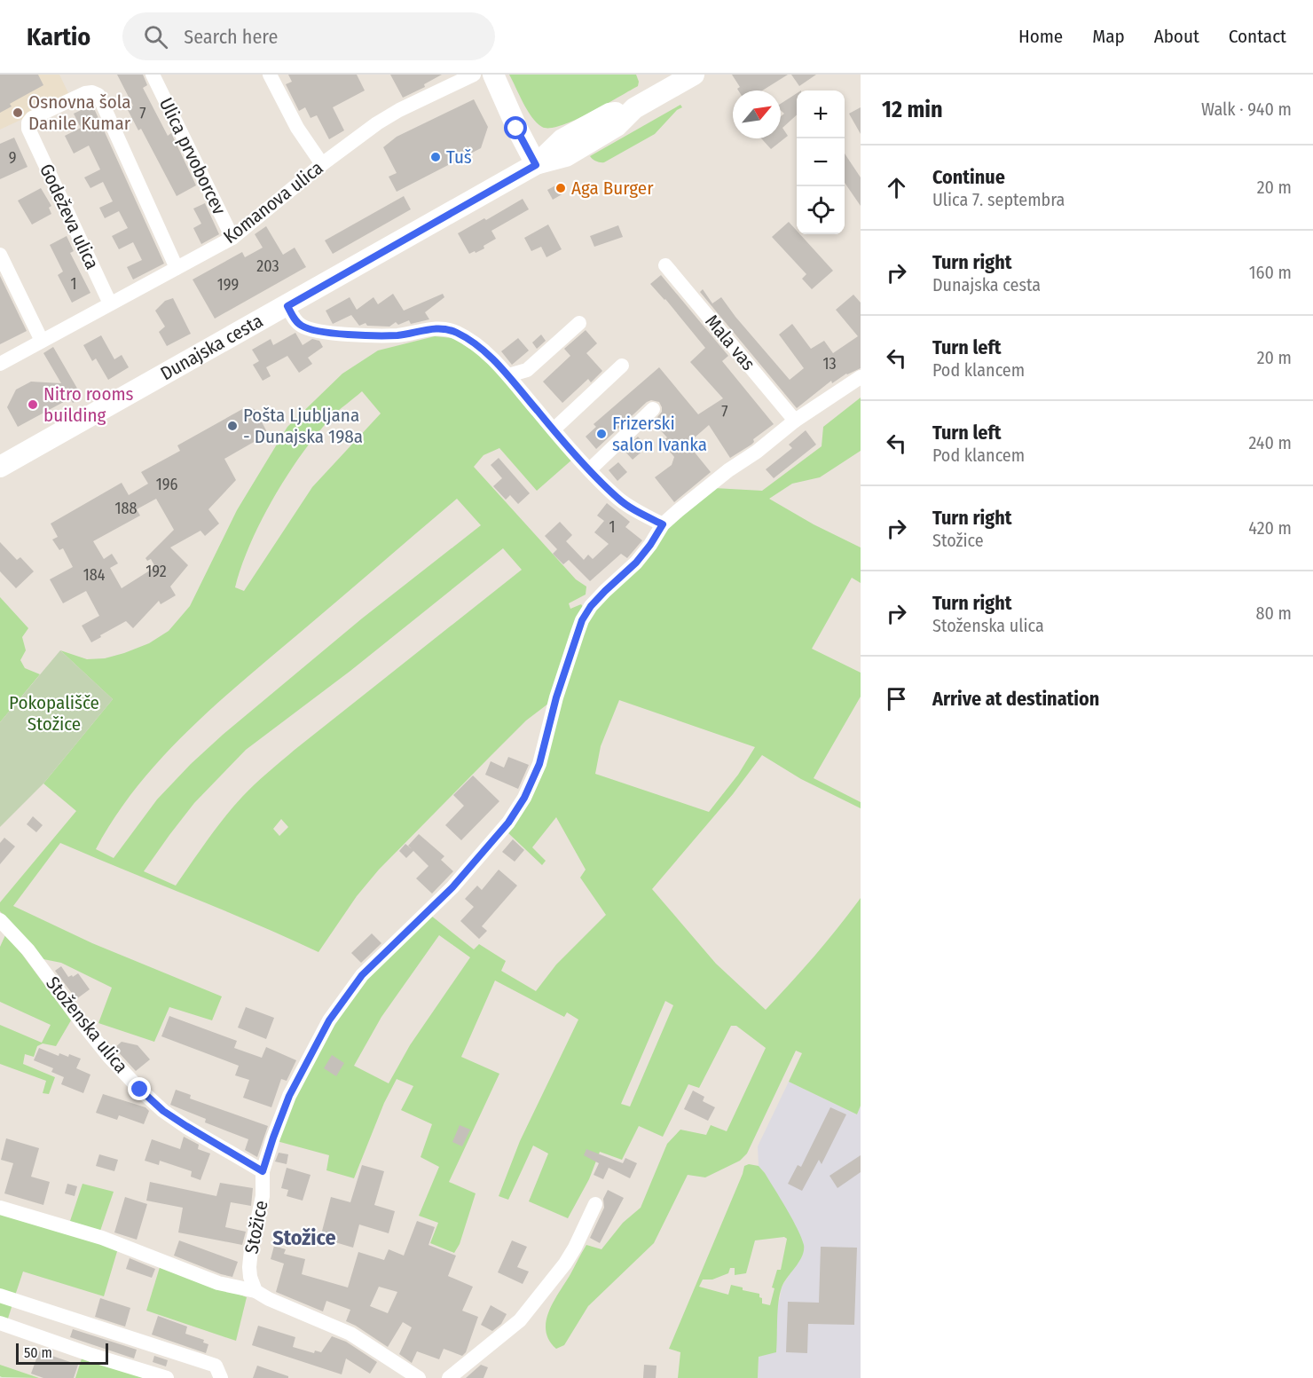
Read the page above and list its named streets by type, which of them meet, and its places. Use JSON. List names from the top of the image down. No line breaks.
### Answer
{"streets":{"main road":["Dunajska cesta"],"street":["Ulica prvoborcev","Komanova ulica","Godeževa ulica","Mala vas","Stoženska ulica","Stožice"]},"crossings":[["Ulica prvoborcev","Komanova ulica"],["Komanova ulica","Godeževa ulica"],["Stoženska ulica","Stožice"]],"districts":["Stožice"],"parks":["Pokopališče Stožice"],"places":["Osnovna šola Danile Kumar","Tuš","Aga Burger","Nitro rooms building","Pošta Ljubljana - Dunajska 198a","Frizerski salon Ivanka"],"house_numbers":["7","9","203","1","199","13","7","196","188","1","192","184"],"scale_bar":"50 m","north":"top right","page":{"header":"Kartio","search":"Search here","nav":["Home","Map","About","Contact"],"heading":["12 min","Walk · 940 m"],"map_buttons":["+","−"],"list":[["Continue","Ulica 7. septembra","20 m"],["Turn right","Dunajska cesta","160 m"],["Turn left","Pod klancem","20 m"],["Turn left","Pod klancem","240 m"],["Turn right","Stožice","420 m"],["Turn right","Stoženska ulica","80 m"],"Arrive at destination"],"scale":"50 m"}}
